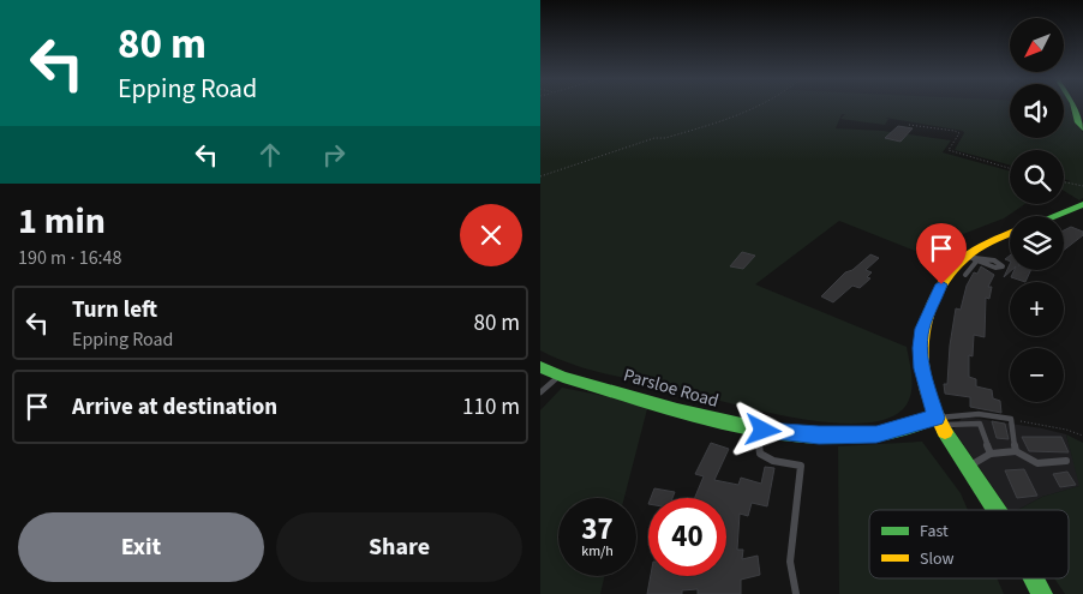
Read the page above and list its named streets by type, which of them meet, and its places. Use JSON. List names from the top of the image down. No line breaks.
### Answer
{"streets":{"main road":["Parsloe Road"]},"legend":["Fast","Slow"],"north":"bottom left","page":{"turn":["80 m","Epping Road"],"map_buttons":["+","−"],"heading":["1 min","190 m · 16:48"],"list":[{"name":"Turn left","note":"Epping Road","value":"80 m"},{"name":"Arrive at destination","value":"110 m"}],"speed":"37 km/h","limit":"40","buttons":["Exit","Share"]}}
